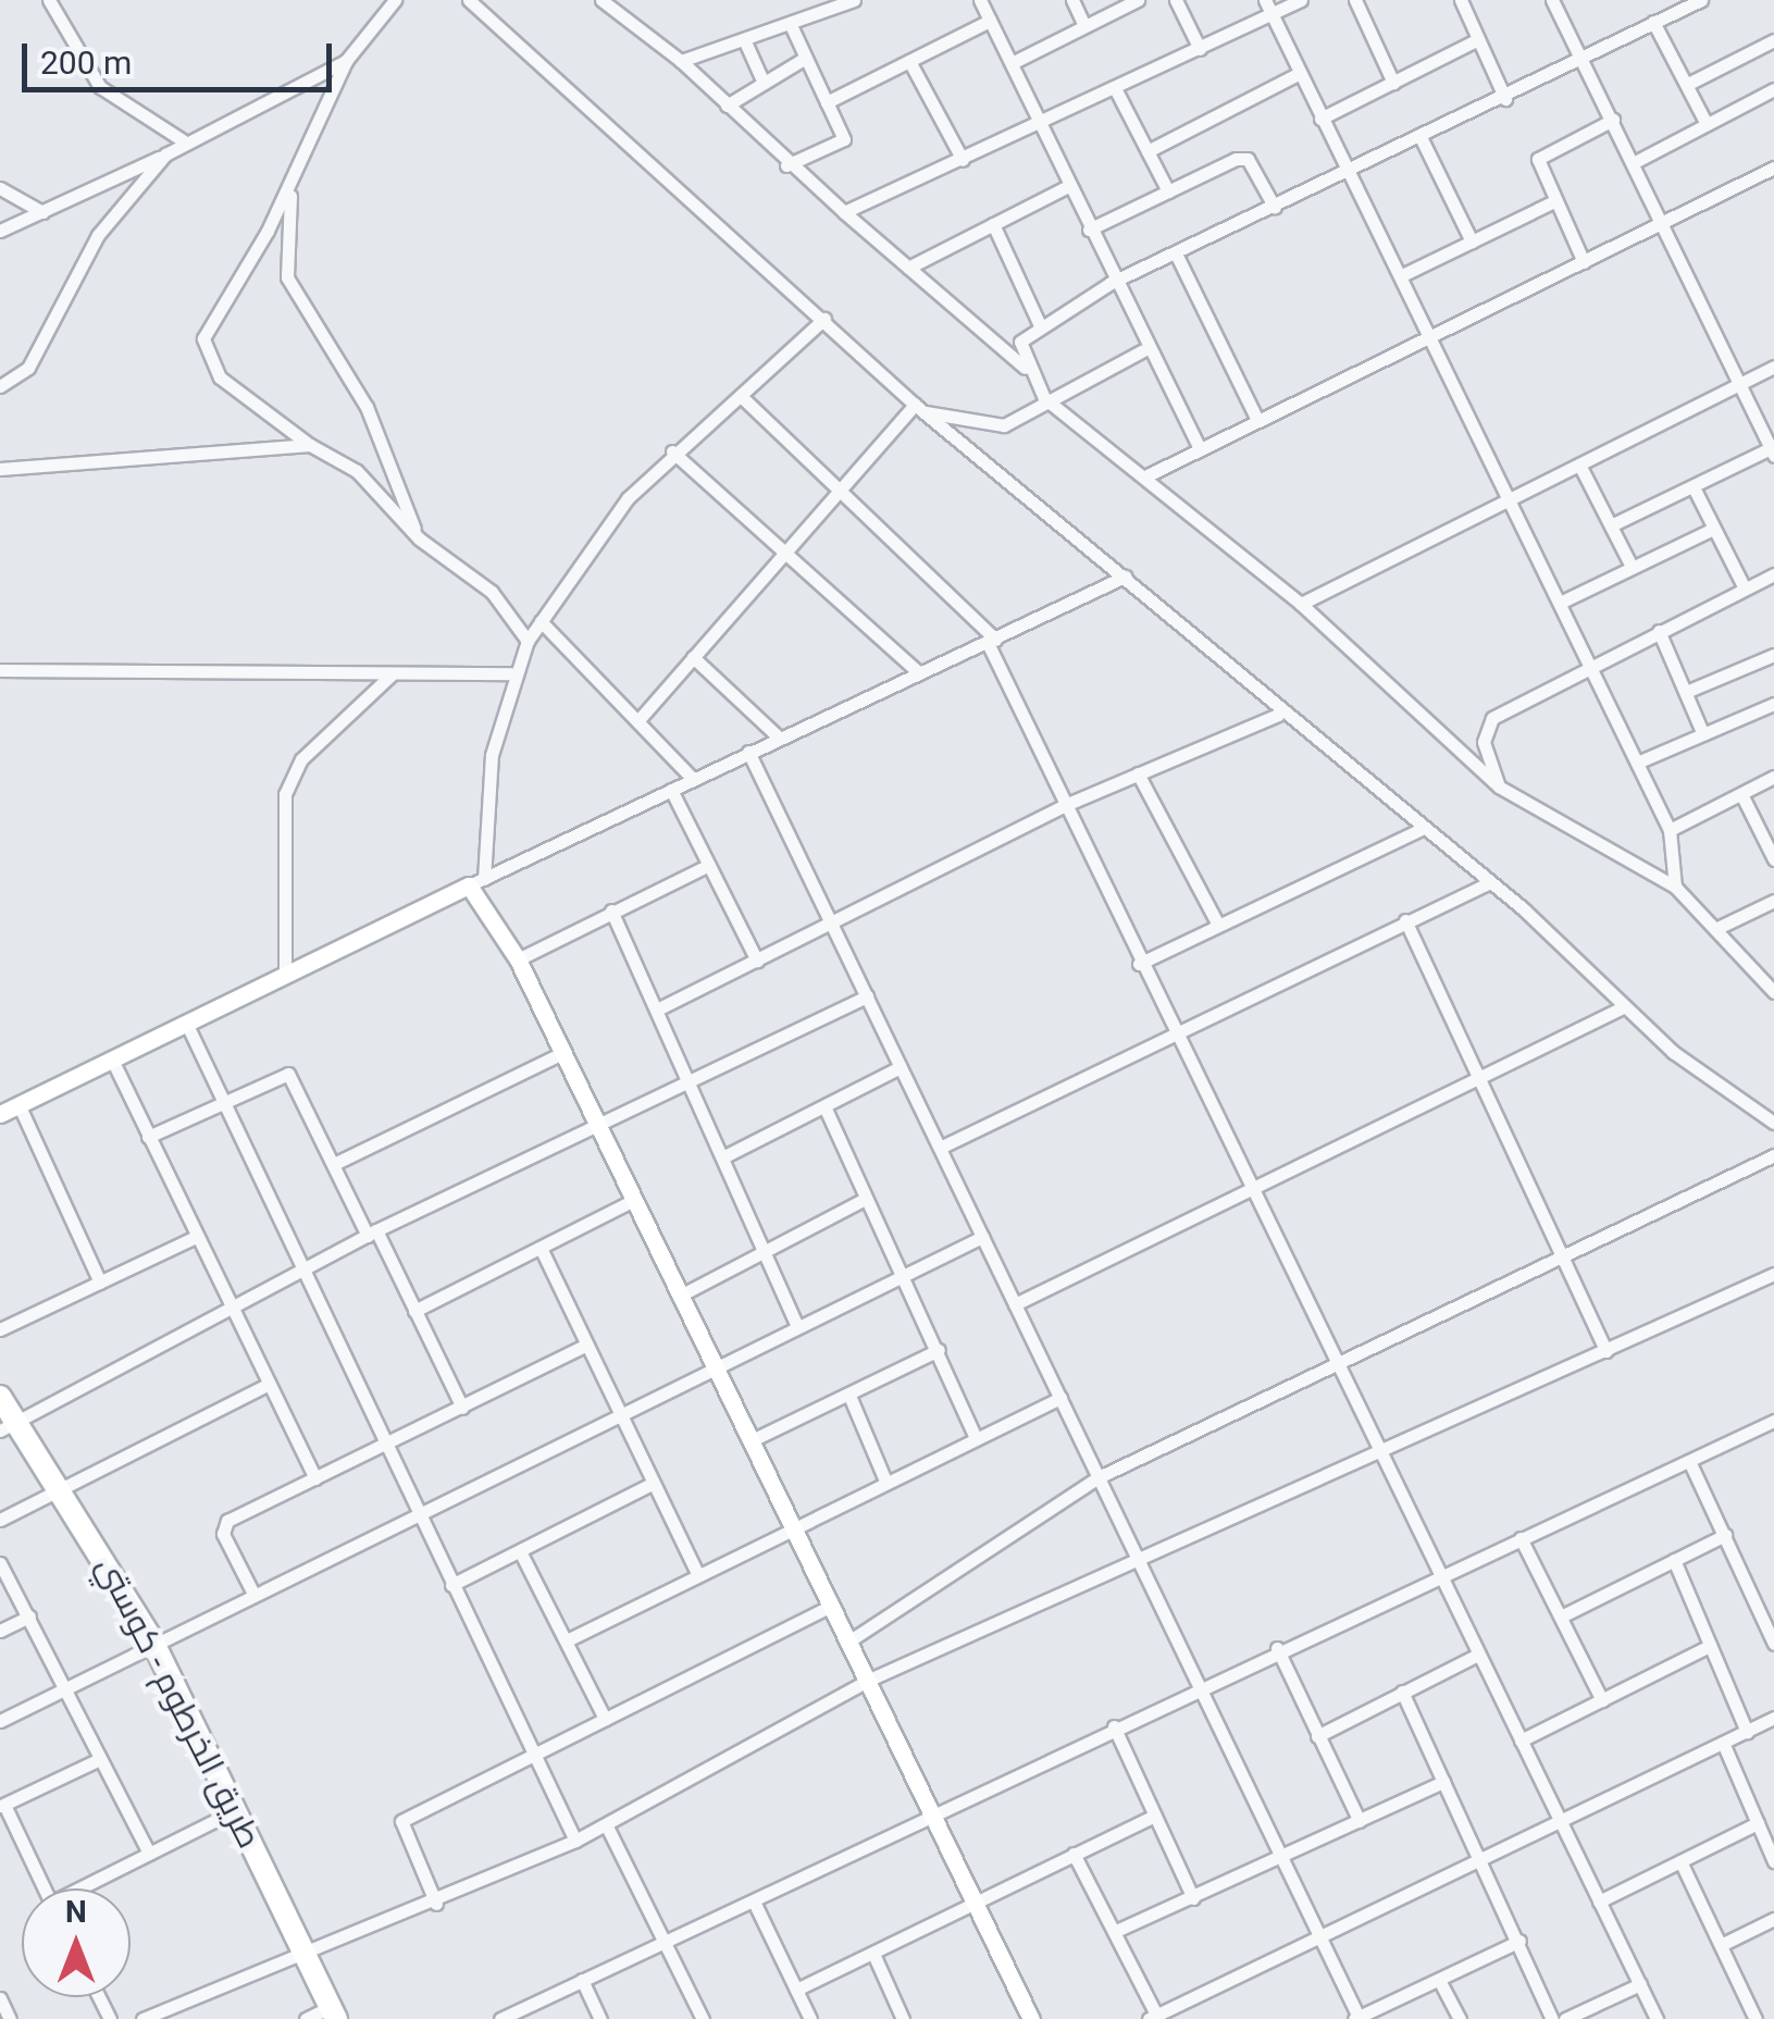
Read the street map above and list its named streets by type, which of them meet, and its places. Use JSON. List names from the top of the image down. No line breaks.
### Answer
{"streets":{"highway":["طريق الخرطوم - كوستي"]},"scale_bar":"200 m","north":"top"}
